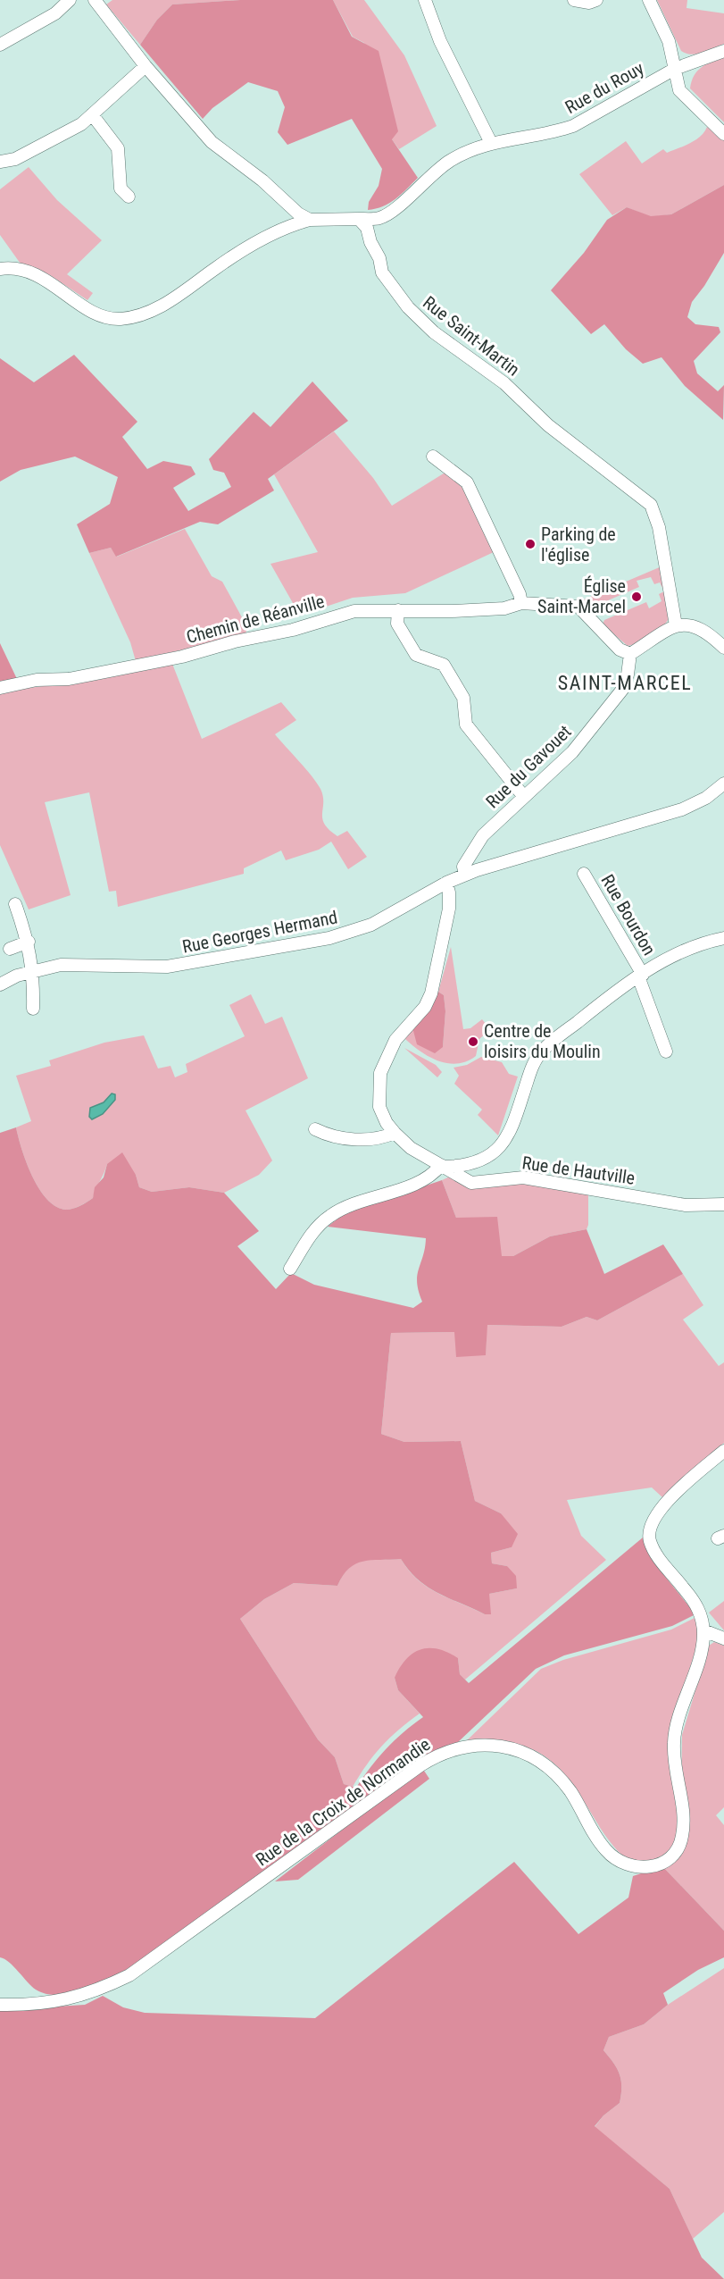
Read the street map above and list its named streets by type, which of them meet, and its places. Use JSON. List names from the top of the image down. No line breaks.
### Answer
{"streets":{"street":["Rue du Rouy","Rue Saint-Martin","Chemin de Réanville","Rue du Gavouet","Rue Bourdon","Rue Georges Hermand","Rue de Hautville","Rue de la Croix de Normandie"]},"crossings":[["Rue du Rouy","Rue Saint-Martin"],["Chemin de Réanville","Rue du Gavouet"],["Rue du Gavouet","Rue Georges Hermand"],["Rue Georges Hermand","Rue de Hautville"]],"districts":["SAINT-MARCEL"],"places":["Parking de l'église","Église Saint-Marcel","Centre de loisirs du Moulin"]}
